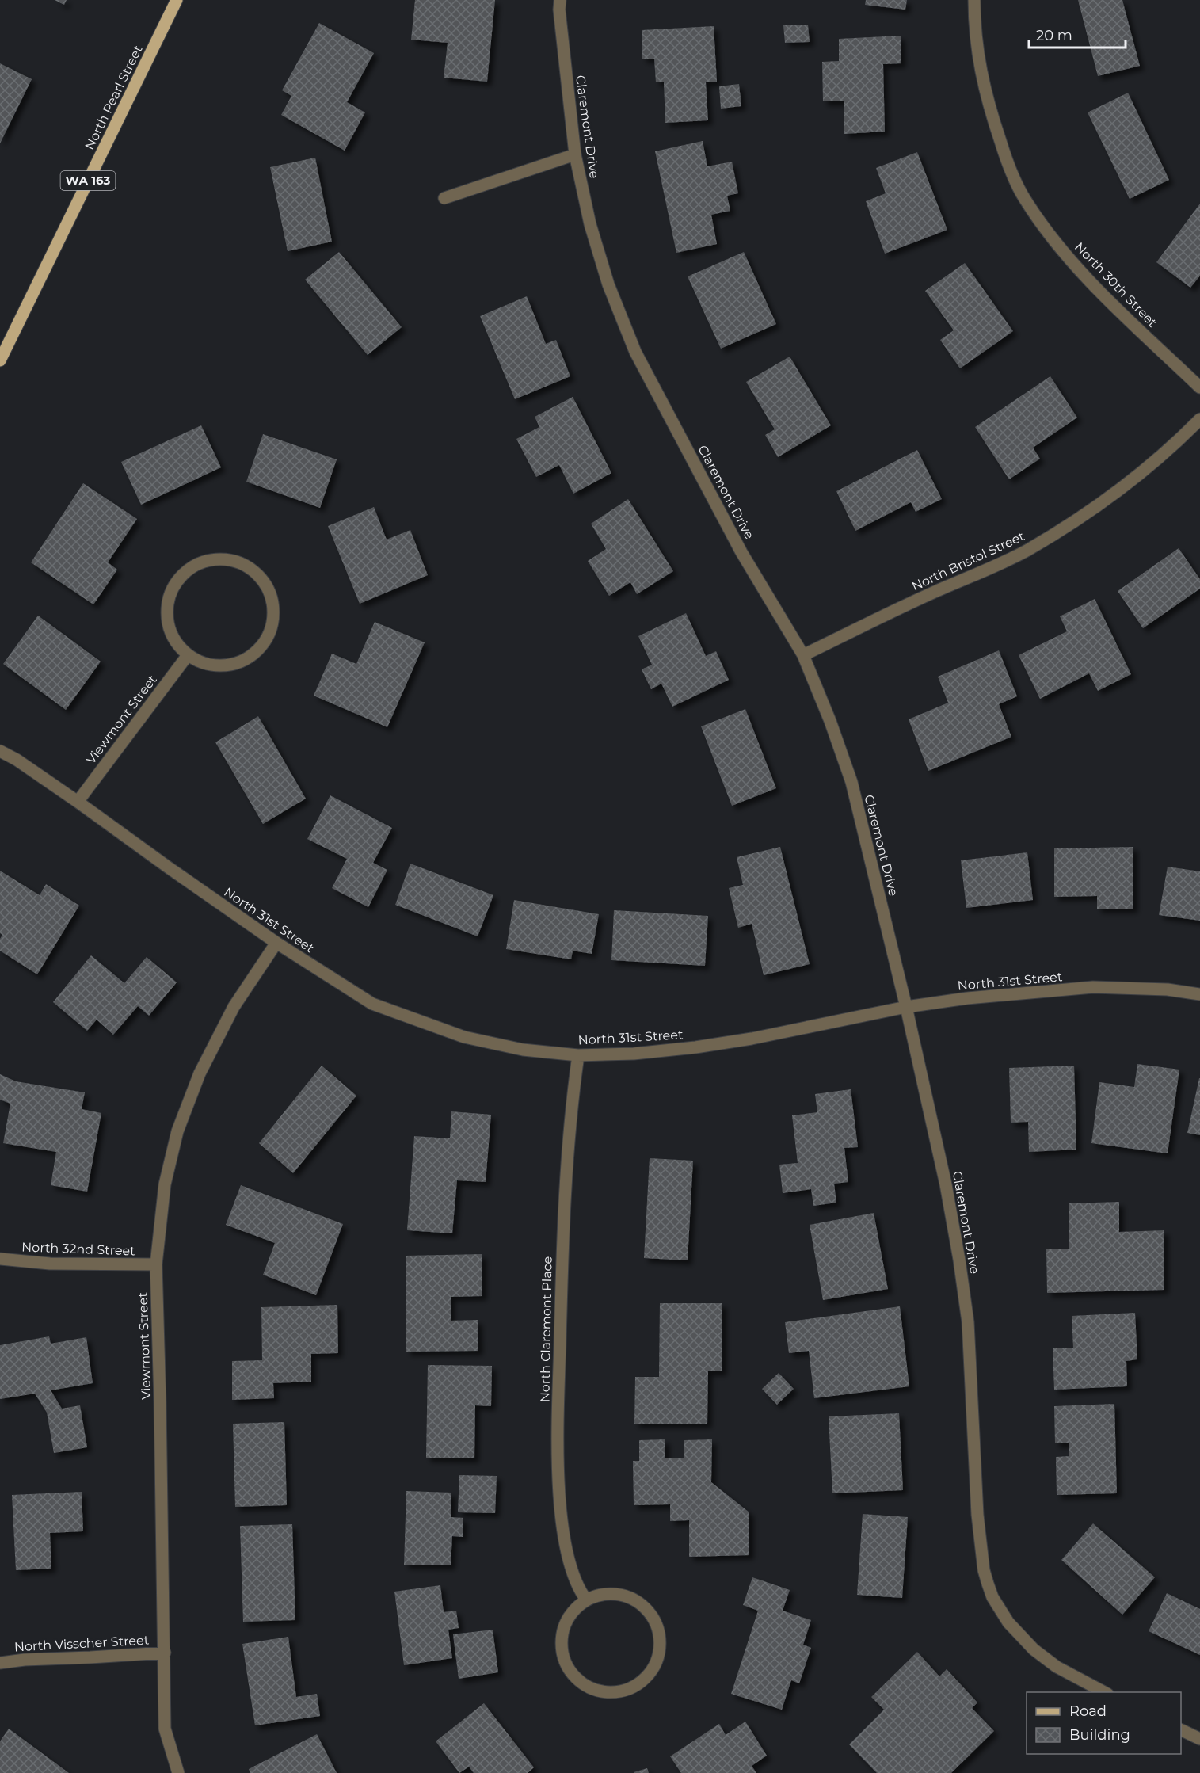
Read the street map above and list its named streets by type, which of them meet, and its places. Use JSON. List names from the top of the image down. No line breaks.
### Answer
{"streets":{"main road":["North Pearl Street","WA 163"],"street":["Claremont Drive","North 30th Street","North Bristol Street","Viewmont Street","North 31st Street","North 32nd Street","North Claremont Place","North Visscher Street"]},"crossings":[["Claremont Drive","North Bristol Street"],["Claremont Drive","North 31st Street"],["Viewmont Street","North 31st Street"],["Viewmont Street","North 32nd Street"],["Viewmont Street","North Visscher Street"],["North 31st Street","North Claremont Place"]],"legend":["Road","Building"],"scale_bar":"20 m"}
